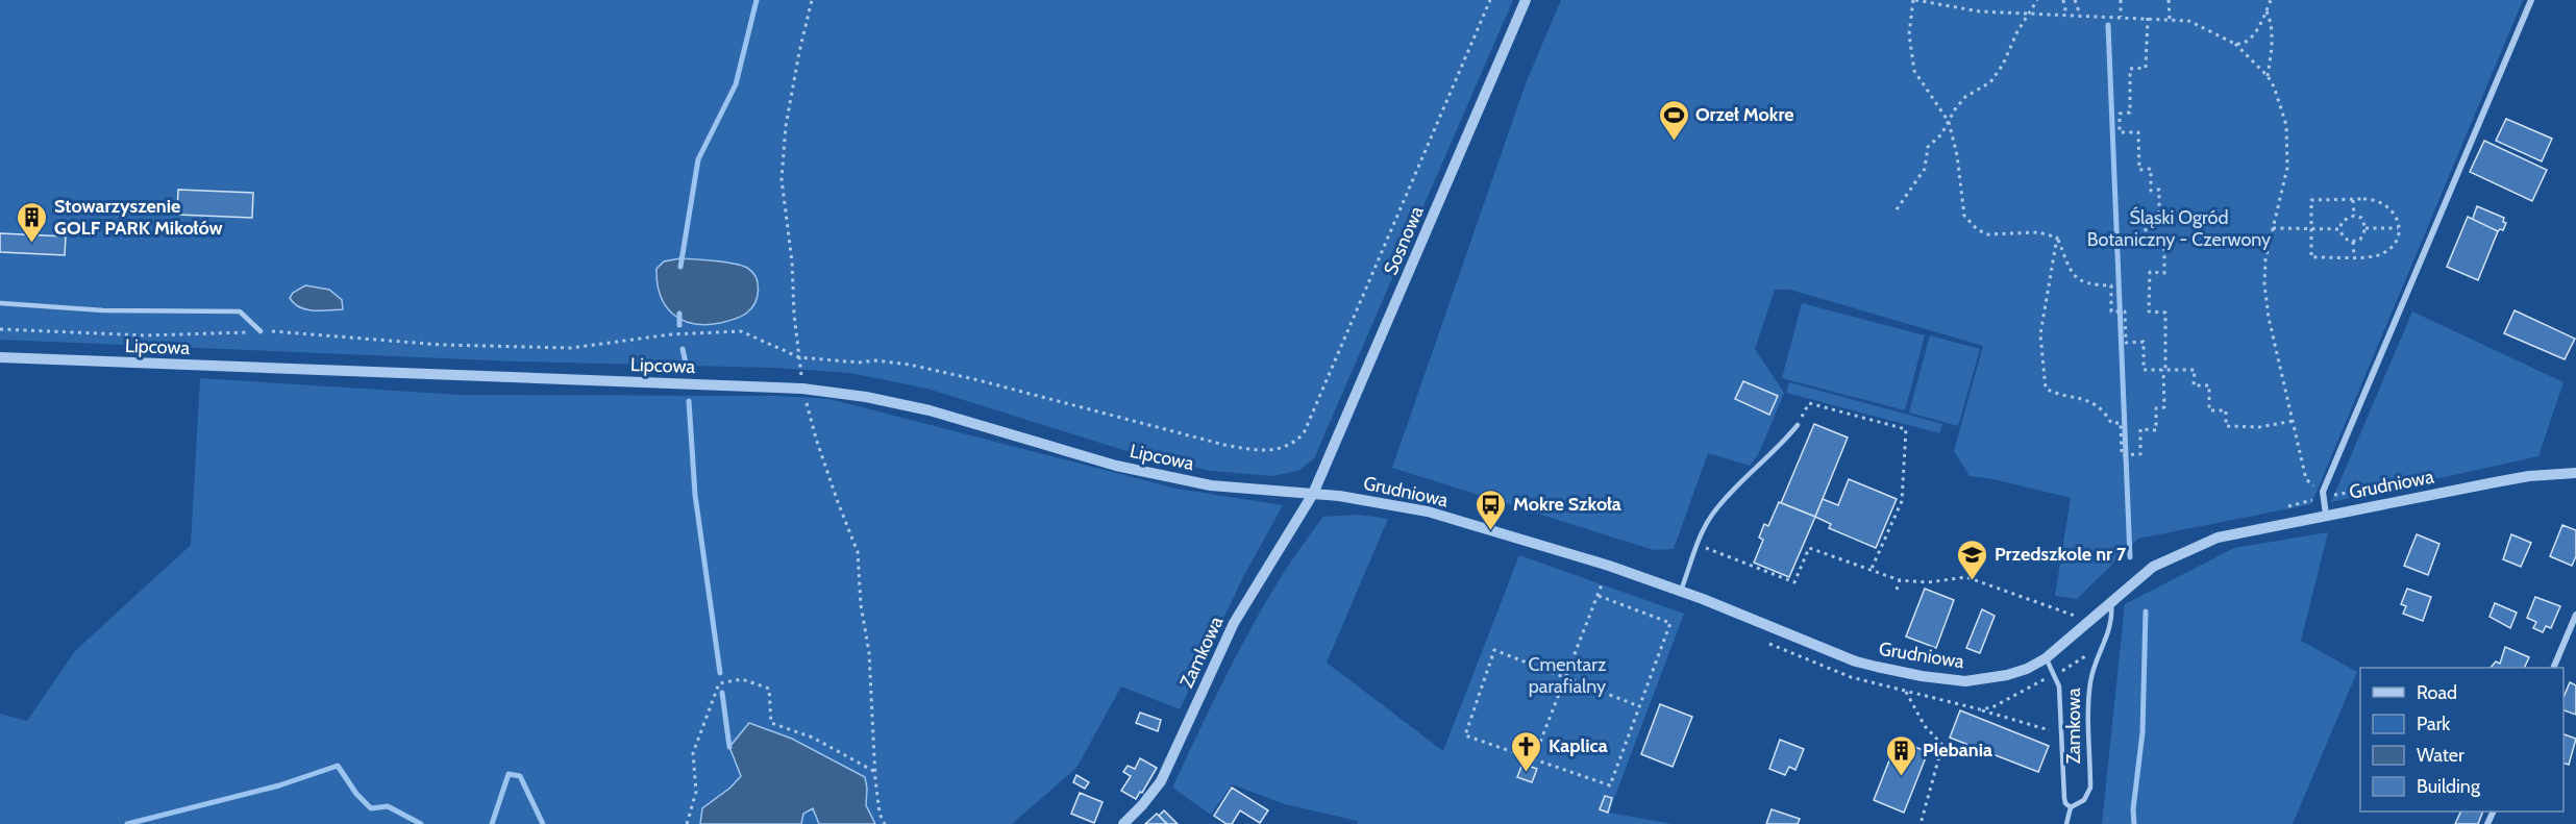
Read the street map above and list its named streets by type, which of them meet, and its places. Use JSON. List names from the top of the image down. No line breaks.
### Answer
{"streets":{"street":["Sosnowa","Lipcowa","Grudniowa","Zamkowa"]},"crossings":[["Sosnowa","Lipcowa"],["Sosnowa","Grudniowa"],["Sosnowa","Zamkowa"],["Lipcowa","Grudniowa"],["Lipcowa","Zamkowa"],["Grudniowa","Zamkowa"]],"parks":["Śląski Ogród Botaniczny - Czerwony","Cmentarz parafialny"],"places":{"sports":["Orzeł Mokre"],"building":["Stowarzyszenie GOLF PARK Mikołów","Plebania"],"bus stop":["Mokre Szkoła"],"school or university":["Przedszkole nr 7"],"church":["Kaplica"]},"legend":["Road","Park","Water","Building"]}
